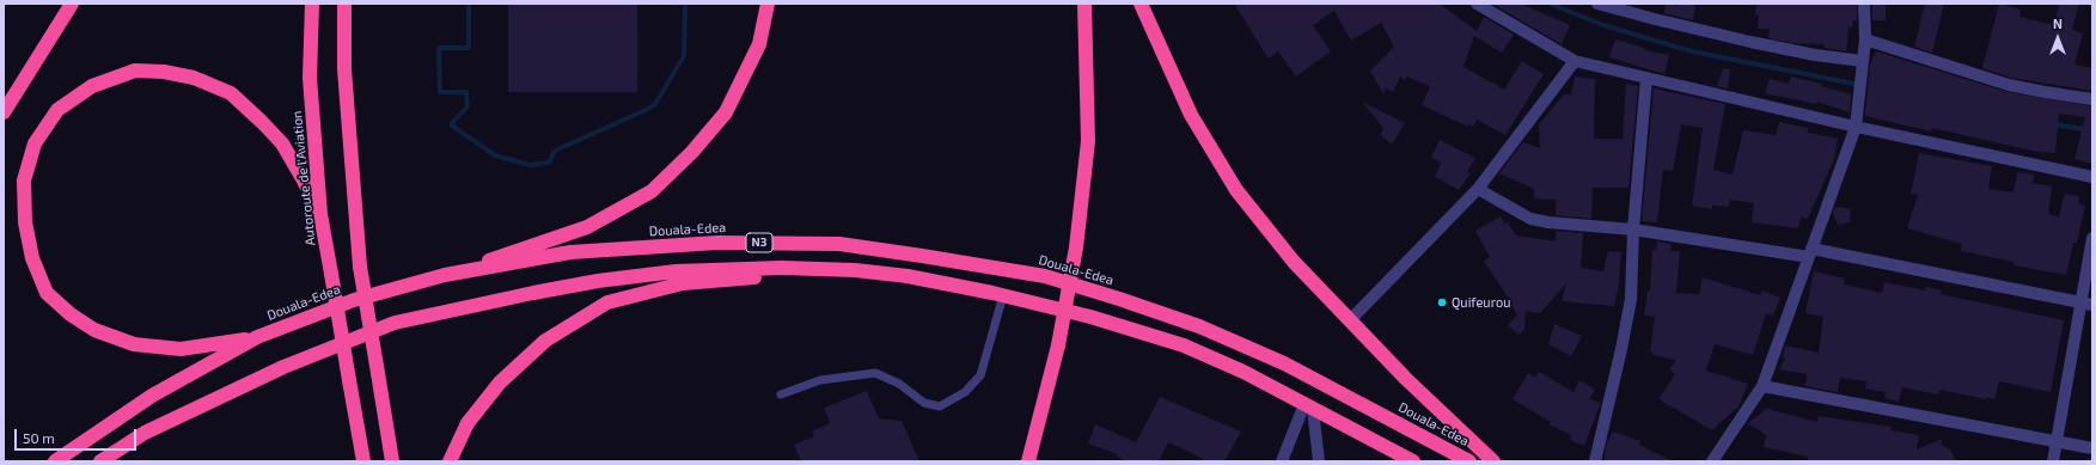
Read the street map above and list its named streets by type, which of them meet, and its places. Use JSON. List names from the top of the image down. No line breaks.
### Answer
{"streets":{"highway":["Autoroute de l'Aviation","Douala-Edea","N3"]},"places":["Quifeurou"],"scale_bar":"50 m","north":"top"}
